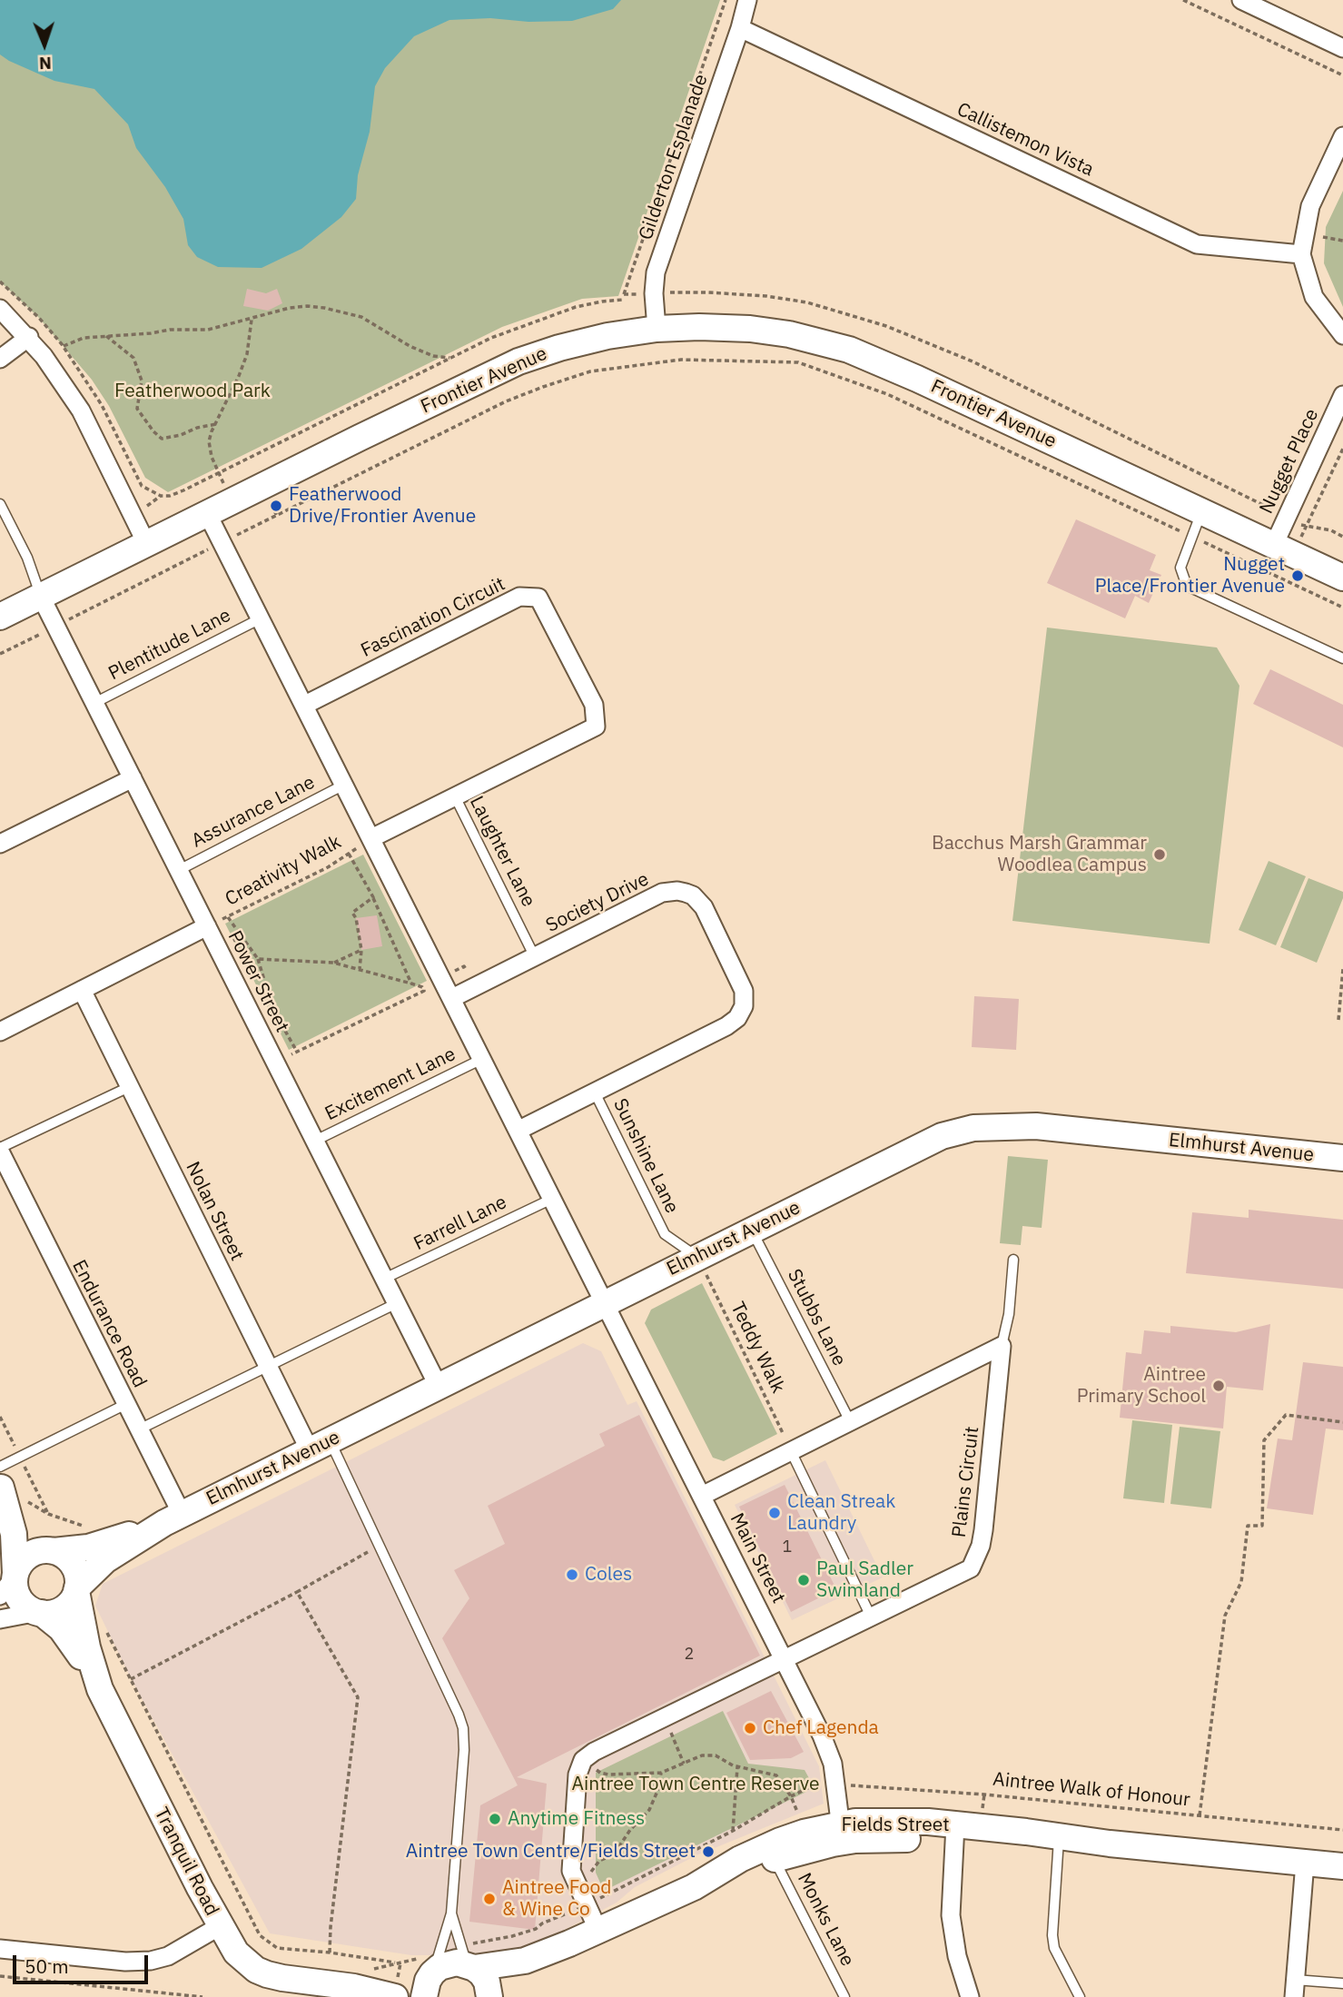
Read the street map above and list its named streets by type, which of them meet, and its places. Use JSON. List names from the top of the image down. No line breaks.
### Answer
{"streets":{"street":["Callistemon Vista","Gilderton Esplanade","Frontier Avenue","Nugget Place","Fascination Circuit","Society Drive","Power Street","Elmhurst Avenue","Nolan Street","Endurance Road","Plains Circuit","Main Street","Fields Street","Tranquil Road"],"lane":["Plentitude Lane","Assurance Lane","Laughter Lane","Excitement Lane","Sunshine Lane","Farrell Lane","Stubbs Lane","Monks Lane"],"path":["Creativity Walk","Teddy Walk","Aintree Walk of Honour"]},"crossings":[["Callistemon Vista","Gilderton Esplanade"],["Gilderton Esplanade","Frontier Avenue"],["Frontier Avenue","Nugget Place"],["Frontier Avenue","Power Street"],["Frontier Avenue","Main Street"],["Fascination Circuit","Laughter Lane"],["Fascination Circuit","Creativity Walk"],["Fascination Circuit","Main Street"],["Plentitude Lane","Power Street"],["Plentitude Lane","Main Street"],["Assurance Lane","Power Street"],["Assurance Lane","Main Street"],["Laughter Lane","Society Drive"],["Creativity Walk","Power Street"],["Creativity Walk","Main Street"],["Society Drive","Sunshine Lane"],["Society Drive","Main Street"],["Power Street","Excitement Lane"],["Power Street","Elmhurst Avenue"],["Power Street","Farrell Lane"],["Excitement Lane","Main Street"],["Elmhurst Avenue","Sunshine Lane"],["Elmhurst Avenue","Nolan Street"],["Elmhurst Avenue","Stubbs Lane"],["Elmhurst Avenue","Endurance Road"],["Elmhurst Avenue","Teddy Walk"],["Elmhurst Avenue","Main Street"],["Elmhurst Avenue","Tranquil Road"],["Sunshine Lane","Teddy Walk"],["Farrell Lane","Main Street"],["Plains Circuit","Main Street"],["Plains Circuit","Aintree Walk of Honour"],["Main Street","Aintree Walk of Honour"],["Main Street","Fields Street"],["Fields Street","Tranquil Road"],["Fields Street","Monks Lane"]],"parks":["Featherwood Park","Aintree Town Centre Reserve"],"places":["Featherwood Drive/Frontier Avenue","Nugget Place/Frontier Avenue","Bacchus Marsh Grammar Woodlea Campus","Aintree Primary School","Clean Streak Laundry","Coles","Paul Sadler Swimland","Chef Lagenda","Anytime Fitness","Aintree Town Centre/Fields Street","Aintree Food & Wine Co"],"house_numbers":["1","2"],"scale_bar":"50 m","north":"bottom"}
